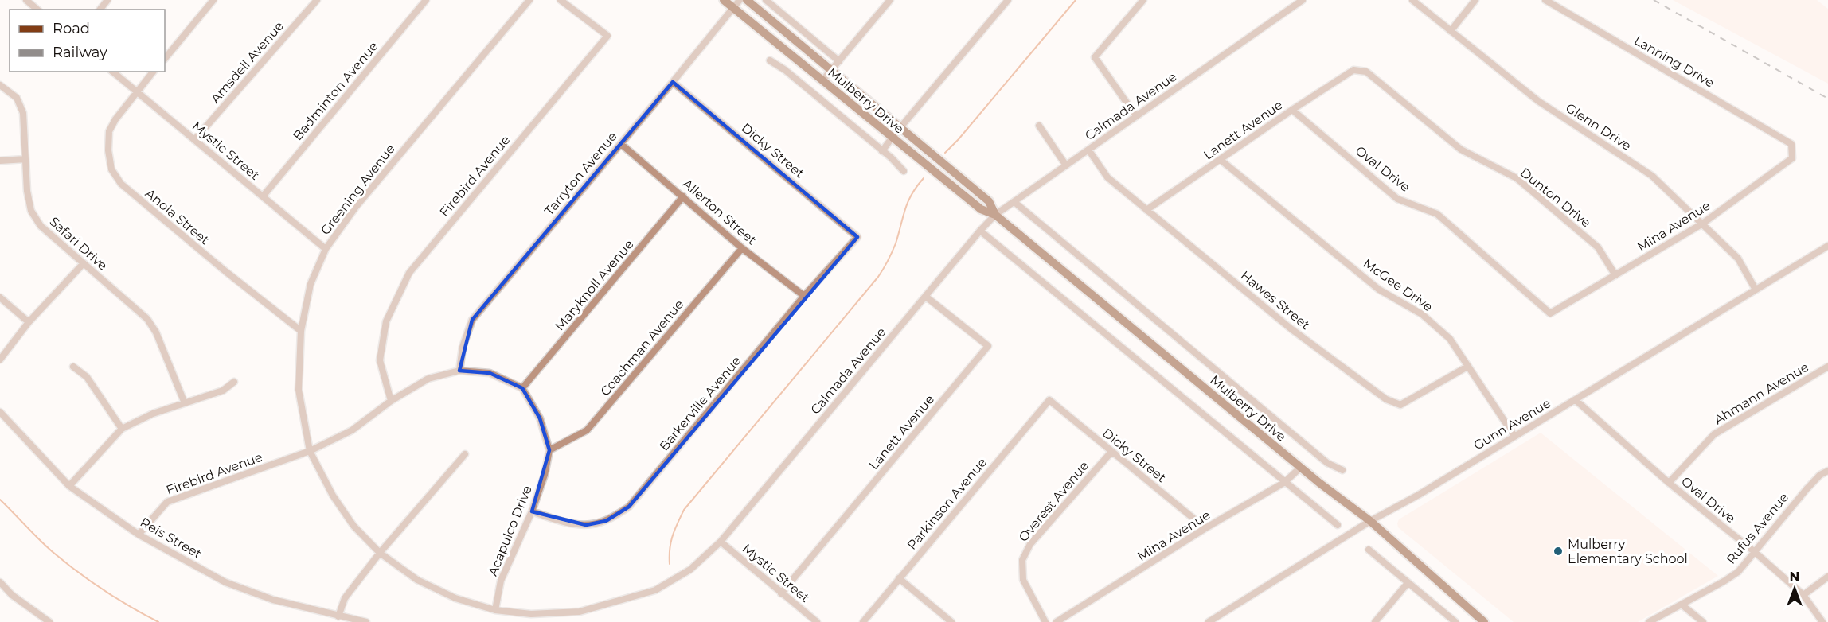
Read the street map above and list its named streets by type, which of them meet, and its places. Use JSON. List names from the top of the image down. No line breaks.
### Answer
{"streets":{"main road":["Mulberry Drive"],"street":["Lanning Drive","Amsdell Avenue","Badminton Avenue","Calmada Avenue","Glenn Drive","Lanett Avenue","Mystic Street","Dicky Street","Oval Drive","Tarryton Avenue","Firebird Avenue","Greening Avenue","Dunton Drive","Allerton Street","Anola Street","Mina Avenue","Safari Drive","Maryknoll Avenue","McGee Drive","Hawes Street","Coachman Avenue","Ahmann Avenue","Barkerville Avenue","Gunn Avenue","Overest Avenue","Parkinson Avenue","Rufus Avenue","Acapulco Drive","Reis Street"]},"crossings":[["Lanning Drive","Mina Avenue"],["Amsdell Avenue","Mystic Street"],["Badminton Avenue","Mystic Street"],["Mulberry Drive","Calmada Avenue"],["Mulberry Drive","Tarryton Avenue"],["Mulberry Drive","Mina Avenue"],["Mulberry Drive","Gunn Avenue"],["Calmada Avenue","Lanett Avenue"],["Calmada Avenue","Mystic Street"],["Calmada Avenue","Greening Avenue"],["Calmada Avenue","Hawes Street"],["Calmada Avenue","Acapulco Drive"],["Glenn Drive","Mina Avenue"],["Glenn Drive","Gunn Avenue"],["Lanett Avenue","Mystic Street"],["Lanett Avenue","Oval Drive"],["Lanett Avenue","Dunton Drive"],["Lanett Avenue","McGee Drive"],["Lanett Avenue","Hawes Street"],["Mystic Street","Greening Avenue"],["Mystic Street","Anola Street"],["Dicky Street","Tarryton Avenue"],["Dicky Street","Mina Avenue"],["Dicky Street","Barkerville Avenue"],["Dicky Street","Overest Avenue"],["Dicky Street","Parkinson Avenue"],["Oval Drive","Mina Avenue"],["Oval Drive","Ahmann Avenue"],["Oval Drive","Gunn Avenue"],["Oval Drive","Rufus Avenue"],["Tarryton Avenue","Allerton Street"],["Firebird Avenue","Greening Avenue"],["Firebird Avenue","Reis Street"],["Greening Avenue","Anola Street"],["Dunton Drive","Mina Avenue"],["Allerton Street","Maryknoll Avenue"],["Allerton Street","Coachman Avenue"],["Allerton Street","Barkerville Avenue"],["Maryknoll Avenue","Acapulco Drive"],["McGee Drive","Hawes Street"],["McGee Drive","Gunn Avenue"],["Coachman Avenue","Acapulco Drive"],["Barkerville Avenue","Acapulco Drive"]],"places":["Mulberry Elementary School"],"legend":["Road","Railway"],"north":"top"}
